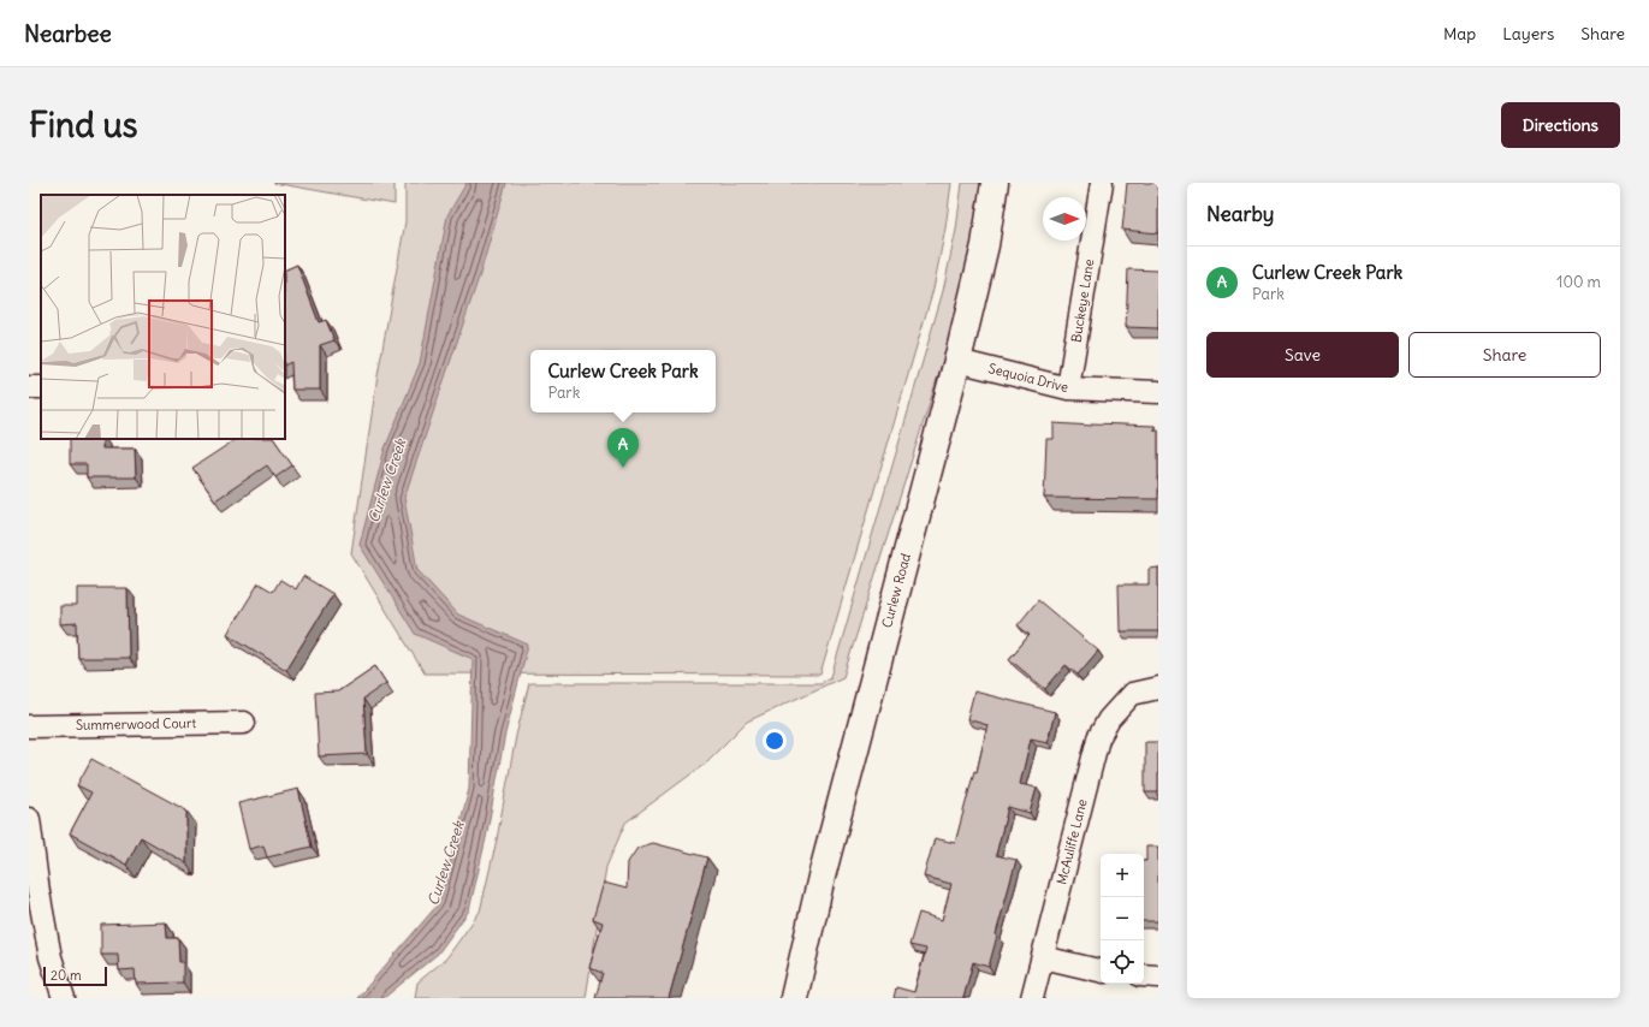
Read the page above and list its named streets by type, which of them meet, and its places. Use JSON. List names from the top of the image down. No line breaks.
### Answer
{"streets":{"main road":["Curlew Road"],"street":["Buckeye Lane","Sequoia Drive","Summerwood Court","McAuliffe Lane"]},"crossings":[["Buckeye Lane","Sequoia Drive"],["Sequoia Drive","Curlew Road"]],"water":["Curlew Creek"],"scale_bar":"20 m","north":"right","page":{"header":"Nearbee","nav":["Map","Layers","Share"],"buttons":["Directions",["Save","Share"]],"title":"Find us","heading":"Nearby","list":[{"mark":"A","name":"Curlew Creek Park","note":"Park","value":"100 m"}],"popup":["Curlew Creek Park","Park"],"pins":"A","map_buttons":["+","−"],"scale":"20 m"}}
